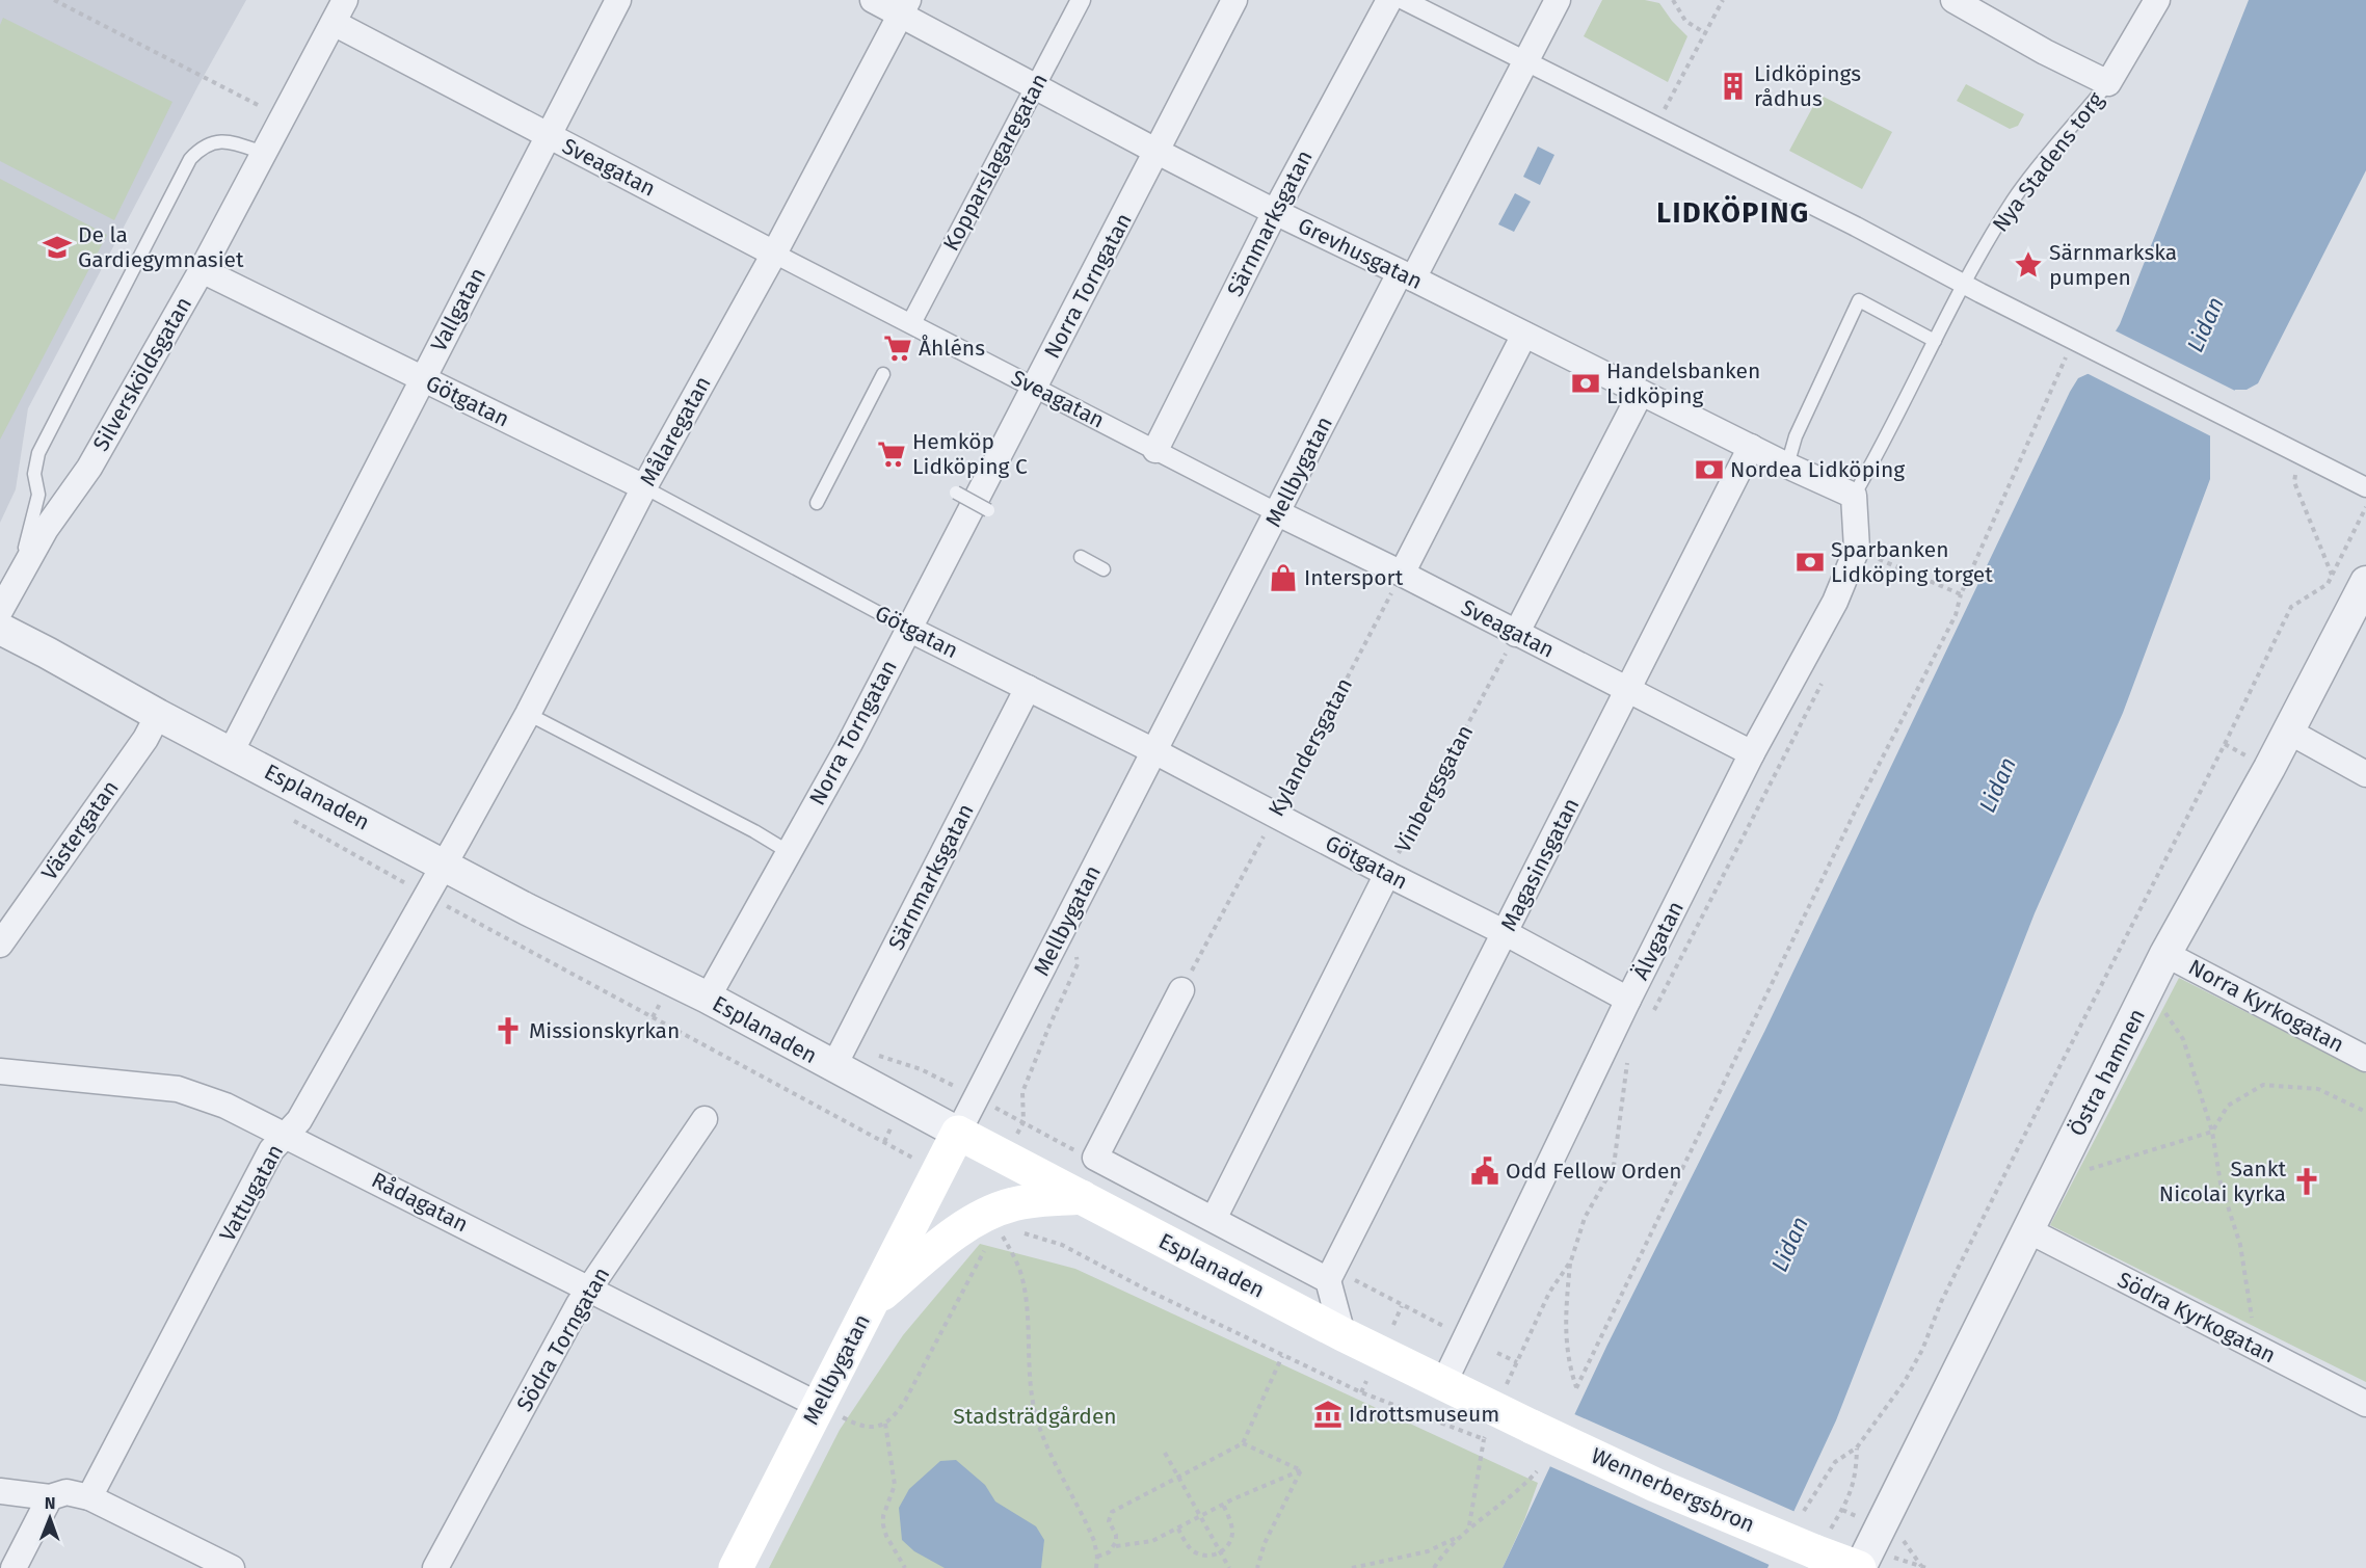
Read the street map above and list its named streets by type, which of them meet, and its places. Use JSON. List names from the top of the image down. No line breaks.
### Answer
{"streets":{"main road":["Mellbygatan","Esplanaden","Wennerbergsbron"],"street":["Kopparslagaregatan","Nya Stadens torg","Sveagatan","Särnmarksgatan","Grevhusgatan","Norra Torngatan","Vallgatan","Silversköldsgatan","Götgatan","Målaregatan","Vinbergsgatan","Västergatan","Magasinsgatan","Älvgatan","Norra Kyrkogatan","Östra hamnen","Vattugatan","Rådagatan","Södra Kyrkogatan","Södra Torngatan"],"path":["Kylandersgatan"]},"crossings":[["Kopparslagaregatan","Sveagatan"],["Kopparslagaregatan","Grevhusgatan"],["Nya Stadens torg","Grevhusgatan"],["Nya Stadens torg","Älvgatan"],["Sveagatan","Särnmarksgatan"],["Sveagatan","Norra Torngatan"],["Sveagatan","Vallgatan"],["Sveagatan","Silversköldsgatan"],["Sveagatan","Målaregatan"],["Sveagatan","Mellbygatan"],["Sveagatan","Kylandersgatan"],["Sveagatan","Vinbergsgatan"],["Sveagatan","Magasinsgatan"],["Sveagatan","Älvgatan"],["Särnmarksgatan","Grevhusgatan"],["Särnmarksgatan","Götgatan"],["Särnmarksgatan","Esplanaden"],["Grevhusgatan","Norra Torngatan"],["Grevhusgatan","Målaregatan"],["Grevhusgatan","Mellbygatan"],["Grevhusgatan","Magasinsgatan"],["Grevhusgatan","Älvgatan"],["Norra Torngatan","Götgatan"],["Norra Torngatan","Esplanaden"],["Vallgatan","Götgatan"],["Vallgatan","Esplanaden"],["Silversköldsgatan","Götgatan"],["Götgatan","Målaregatan"],["Götgatan","Mellbygatan"],["Götgatan","Kylandersgatan"],["Götgatan","Vinbergsgatan"],["Götgatan","Magasinsgatan"],["Götgatan","Älvgatan"],["Målaregatan","Esplanaden"],["Målaregatan","Vattugatan"],["Mellbygatan","Esplanaden"],["Mellbygatan","Rådagatan"],["Esplanaden","Västergatan"],["Esplanaden","Älvgatan"],["Esplanaden","Vattugatan"],["Esplanaden","Wennerbergsbron"],["Norra Kyrkogatan","Östra hamnen"],["Östra hamnen","Södra Kyrkogatan"],["Östra hamnen","Wennerbergsbron"],["Vattugatan","Rådagatan"],["Rådagatan","Södra Torngatan"]],"districts":["LIDKÖPING"],"water":["Lidan"],"parks":["Stadsträdgården"],"places":{"building":["Lidköpings rådhus"],"school or university":["De la Gardiegymnasiet"],"place":["Särnmarkska pumpen"],"supermarket":["Åhléns","Hemköp Lidköping C"],"bank":["Handelsbanken Lidköping","Nordea Lidköping","Sparbanken Lidköping torget"],"shop":["Intersport"],"church":["Missionskyrkan","Sankt Nicolai kyrka"],"public building":["Odd Fellow Orden"],"museum":["Idrottsmuseum"]},"north":"top"}
